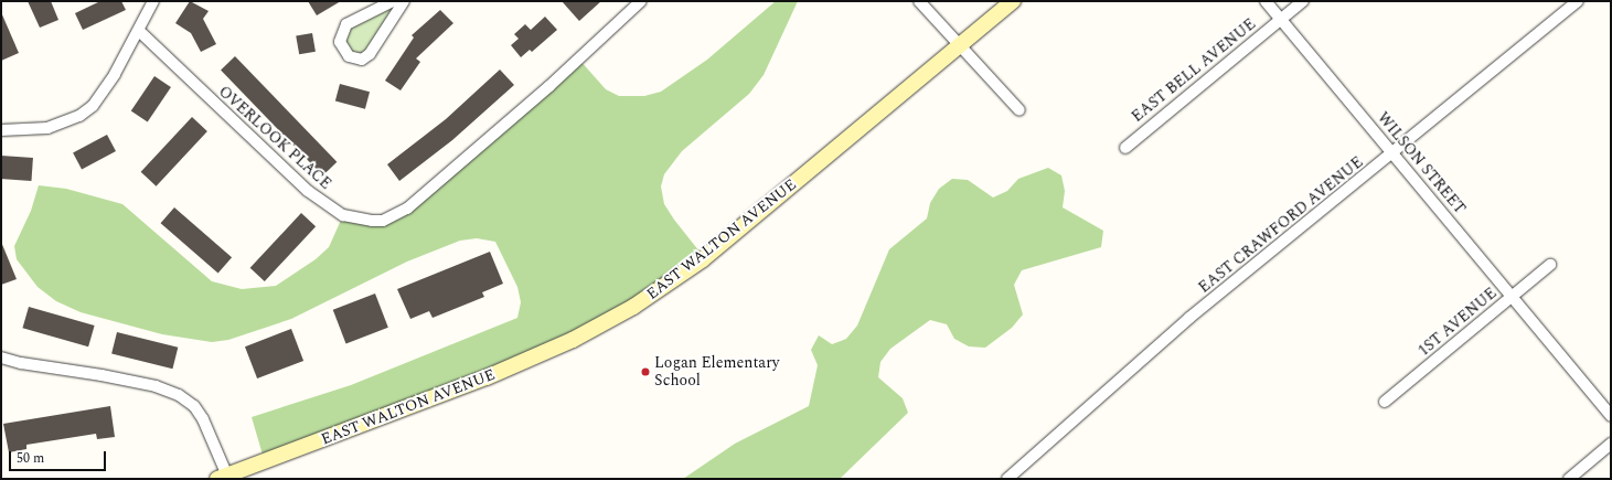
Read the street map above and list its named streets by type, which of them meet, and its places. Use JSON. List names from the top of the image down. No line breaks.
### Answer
{"streets":{"main road":["EAST WALTON AVENUE"],"street":["EAST BELL AVENUE","OVERLOOK PLACE","WILSON STREET","EAST CRAWFORD AVENUE","1ST AVENUE"]},"crossings":[["EAST BELL AVENUE","WILSON STREET"],["WILSON STREET","EAST CRAWFORD AVENUE"],["WILSON STREET","1ST AVENUE"]],"places":["Logan Elementary School"],"scale_bar":"50 m"}
